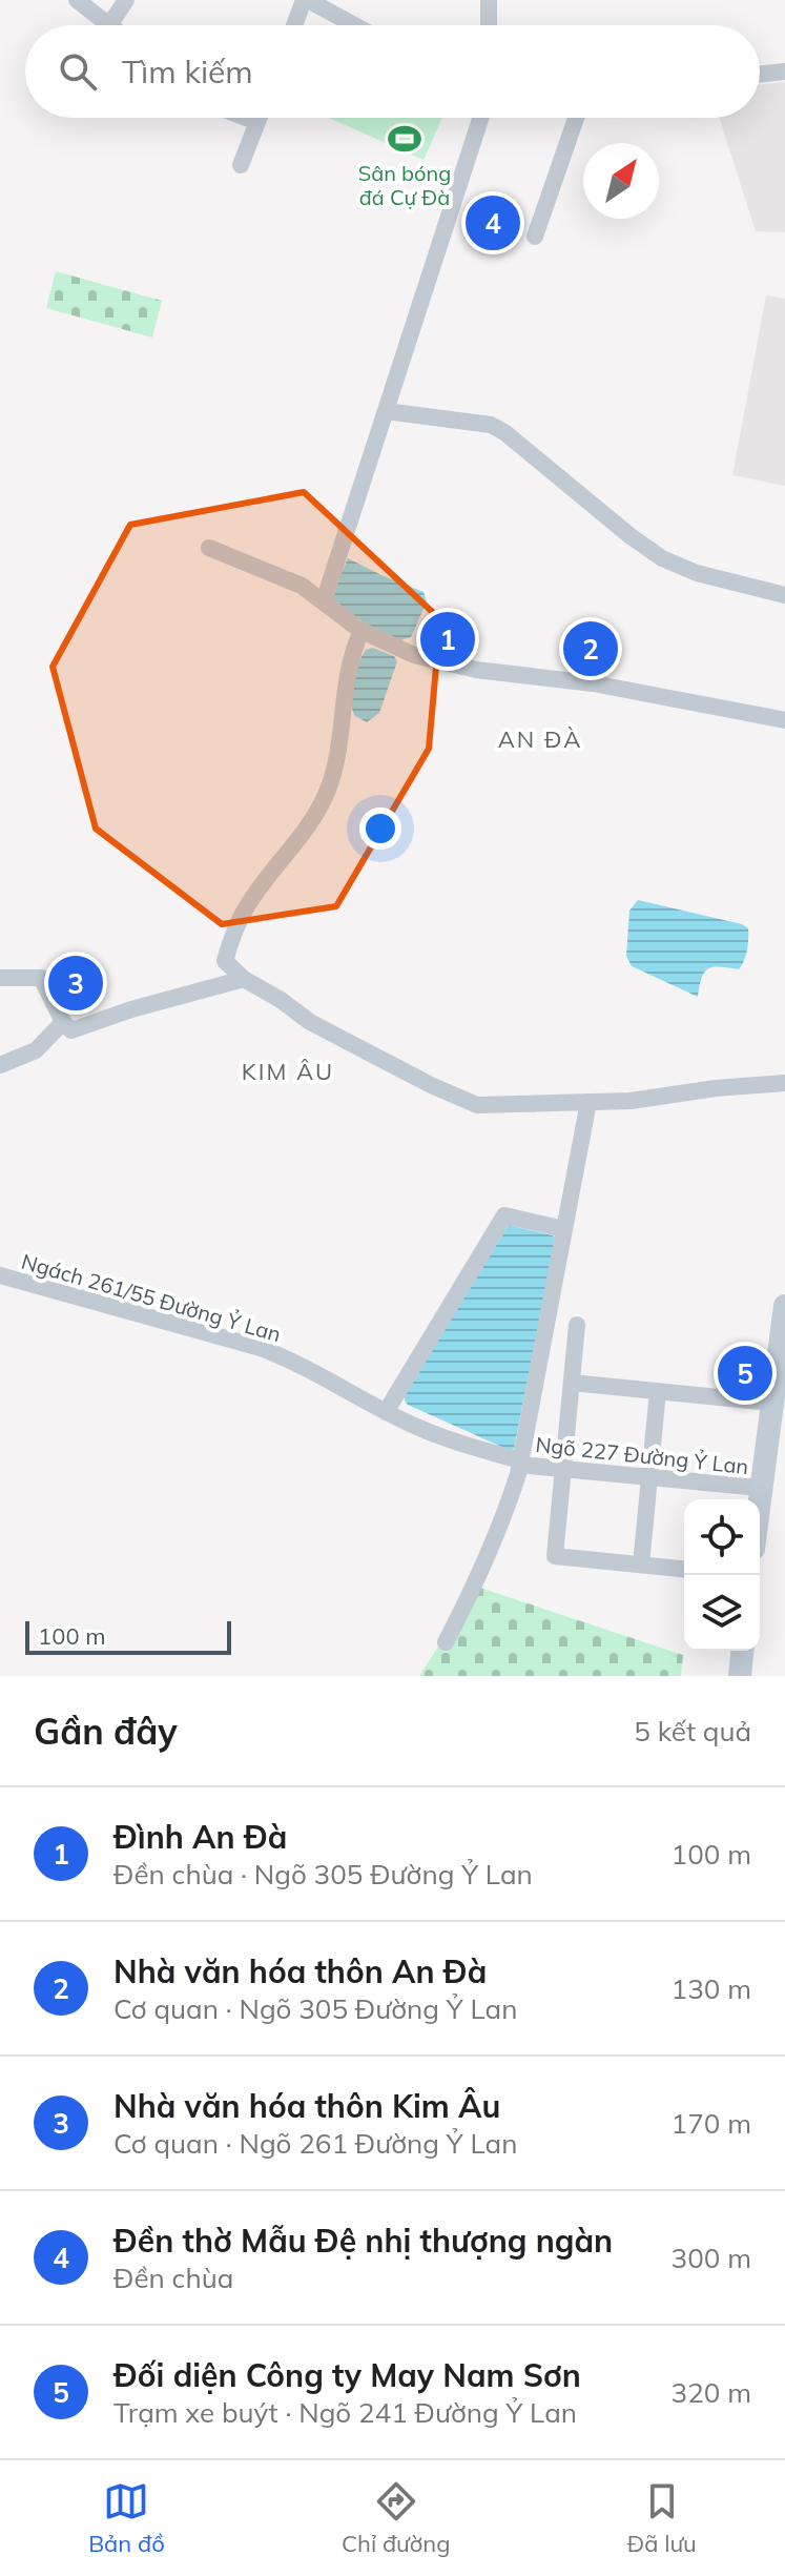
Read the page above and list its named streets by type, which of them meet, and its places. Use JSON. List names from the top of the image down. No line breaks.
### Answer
{"streets":{"street":["Ngách 261/55 Đường Ỷ Lan","Ngõ 227 Đường Ỷ Lan"]},"crossings":[["Ngách 261/55 Đường Ỷ Lan","Ngõ 227 Đường Ỷ Lan"]],"districts":["AN ĐÀ","KIM ÂU"],"places":{"sports":["Sân bóng đá Cự Đà"]},"scale_bar":"100 m","north":"top right","page":{"search":"Tìm kiếm","pins":["4","1","2","3","5"],"scale":"100 m","heading":["Gần đây","5 kết quả"],"list":[{"mark":"1","name":"Đình An Đà","note":"Đền chùa · Ngõ 305 Đường Ỷ Lan","value":"100 m"},{"mark":"2","name":"Nhà văn hóa thôn An Đà","note":"Cơ quan · Ngõ 305 Đường Ỷ Lan","value":"130 m"},{"mark":"3","name":"Nhà văn hóa thôn Kim Âu","note":"Cơ quan · Ngõ 261 Đường Ỷ Lan","value":"170 m"},{"mark":"4","name":"Đền thờ Mẫu Đệ nhị thượng ngàn","note":"Đền chùa","value":"300 m"},{"mark":"5","name":"Đối diện Công ty May Nam Sơn","note":"Trạm xe buýt · Ngõ 241 Đường Ỷ Lan","value":"320 m"}],"nav":["Bản đồ","Chỉ đường","Đã lưu"]}}
